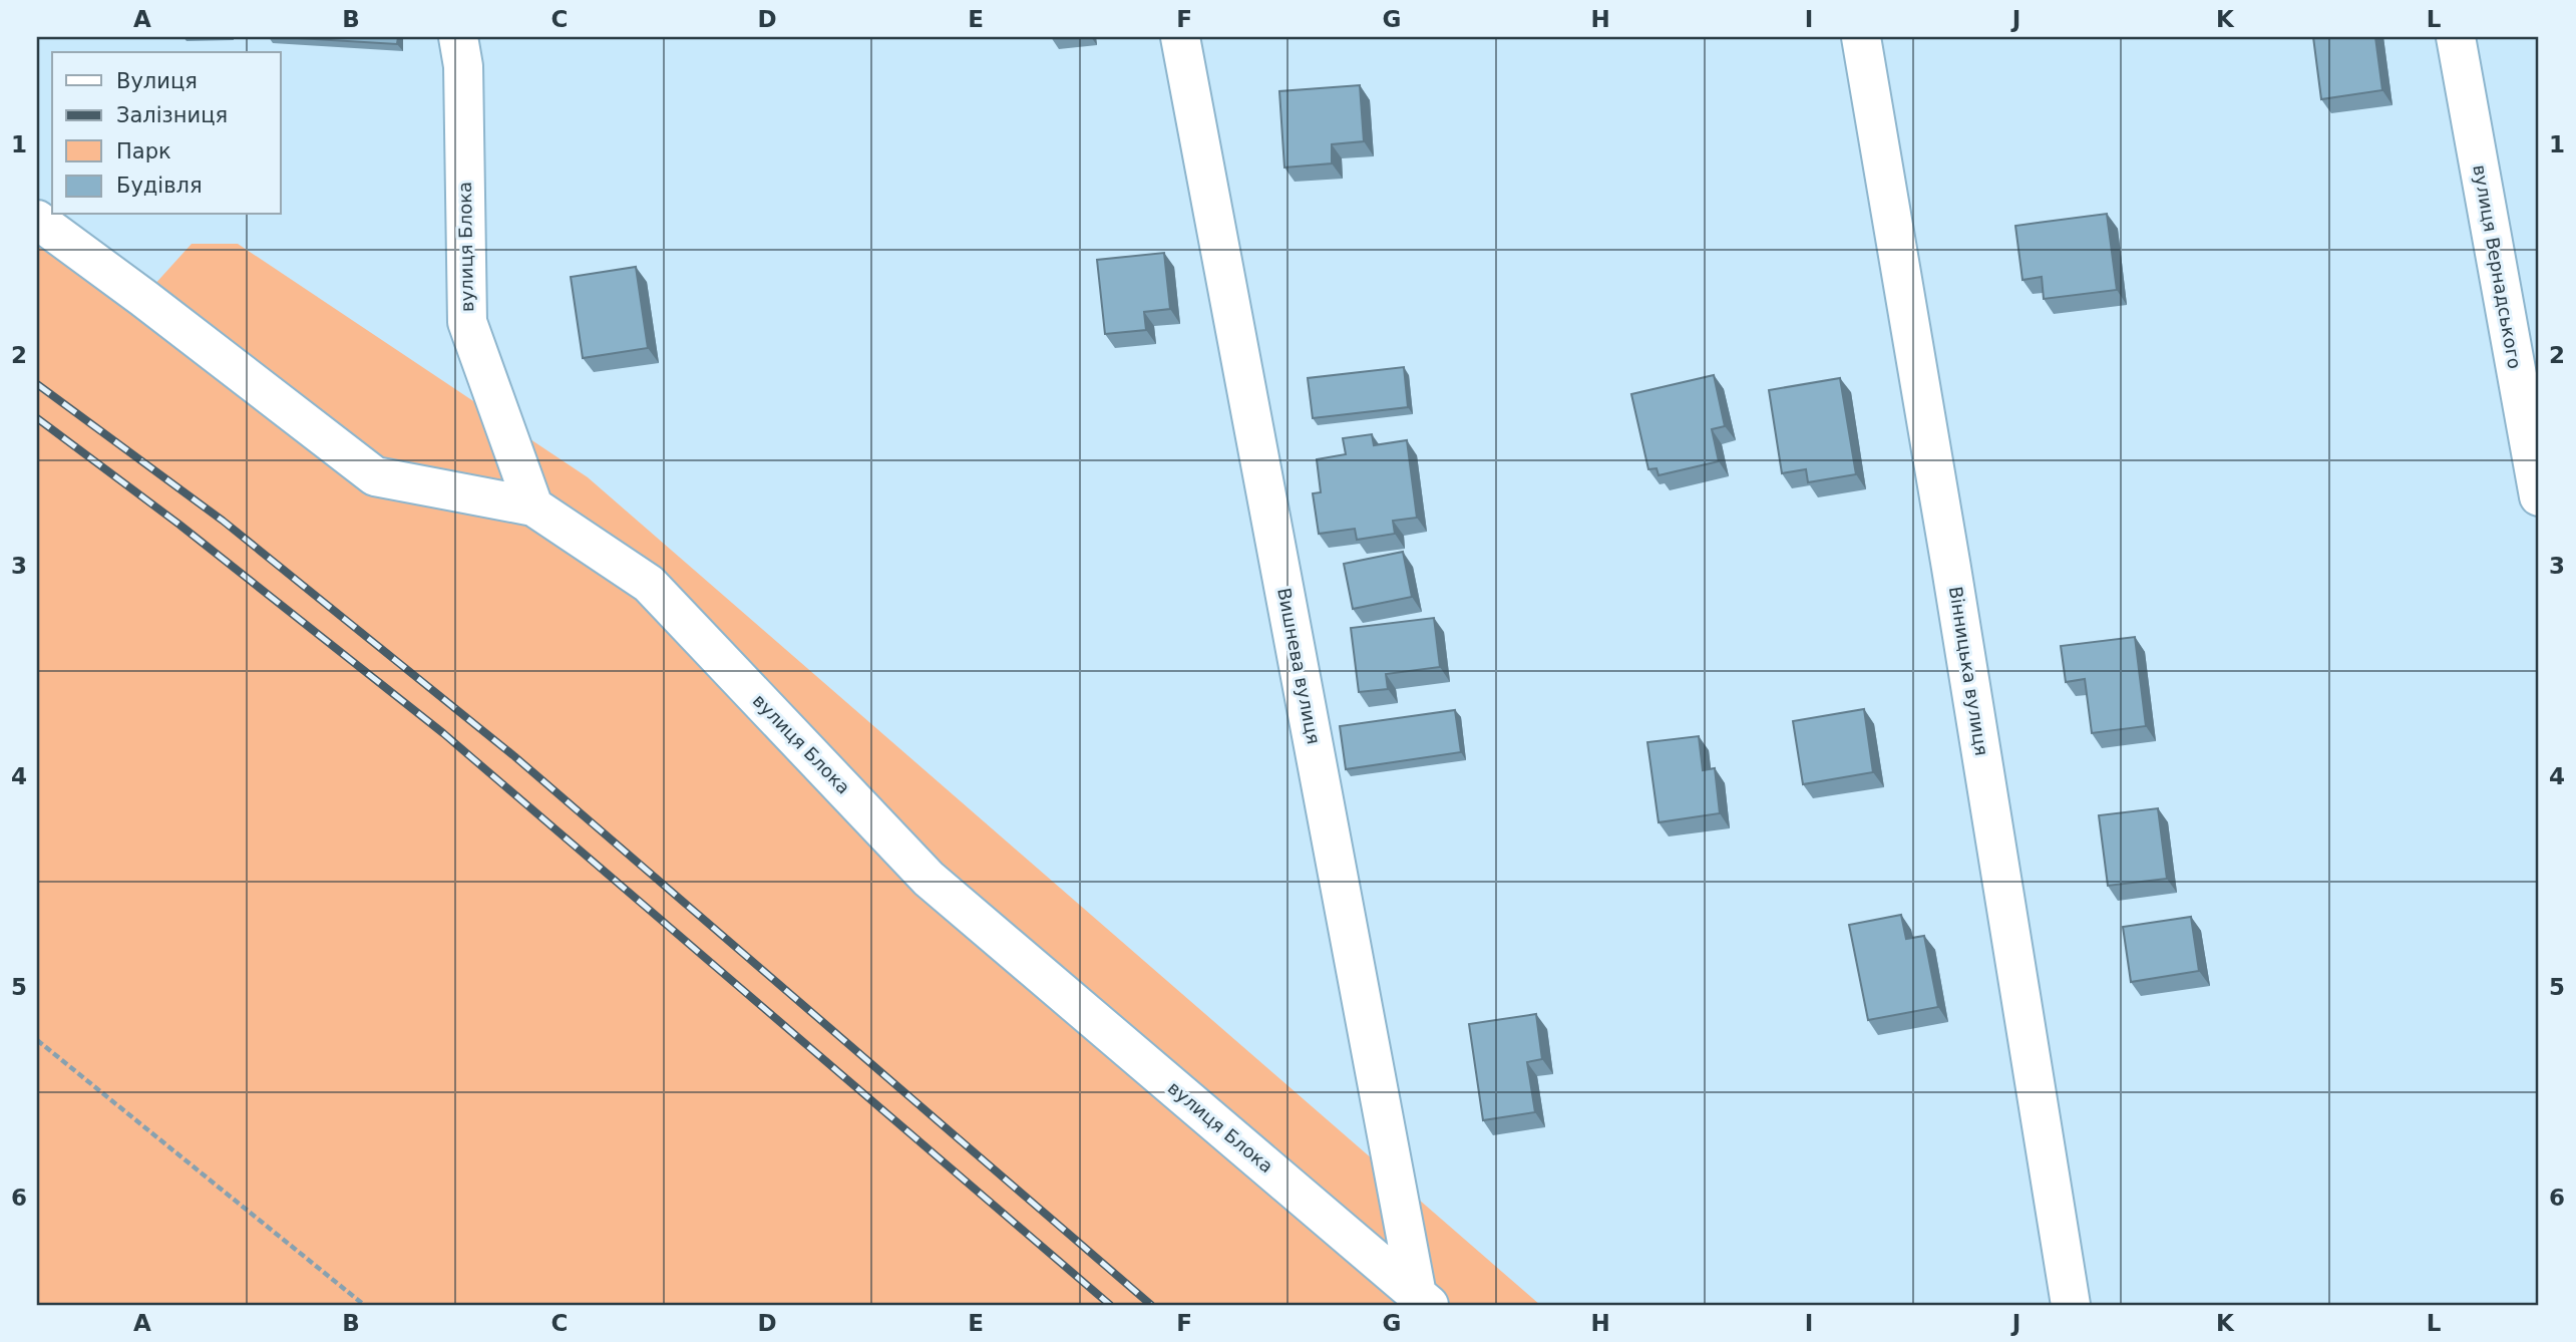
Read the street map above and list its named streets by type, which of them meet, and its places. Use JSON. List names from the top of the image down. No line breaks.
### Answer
{"streets":{"street":["вулиця Блока","вулиця Вернадського","Вишнева вулиця","Вінницька вулиця"]},"crossings":[["вулиця Блока","Вишнева вулиця"]],"legend":["Вулиця","Залізниця","Парк","Будівля"],"grid":{"columns":["A","B","C","D","E","F","G","H","I","J","K","L"],"rows":["1","2","3","4","5","6"]}}
